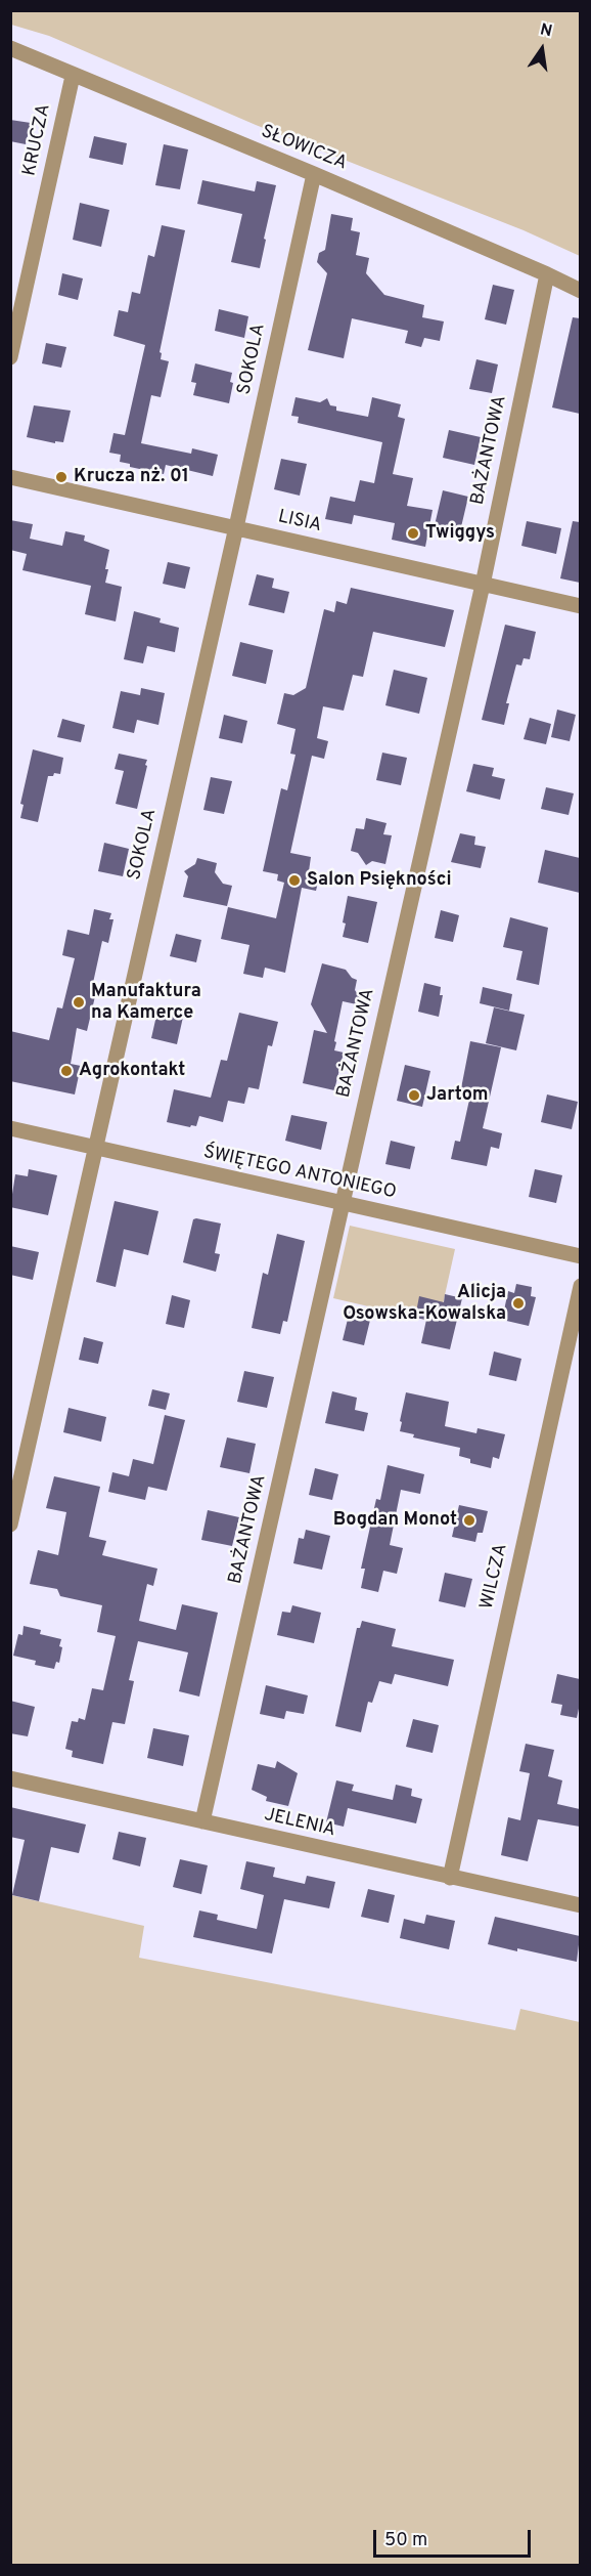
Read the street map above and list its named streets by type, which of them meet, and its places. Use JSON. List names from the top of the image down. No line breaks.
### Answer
{"streets":{"street":["KRUCZA","SŁOWICZA","SOKOLA","BAŻANTOWA","LISIA","ŚWIĘTEGO ANTONIEGO","WILCZA","JELENIA"]},"crossings":[["KRUCZA","SŁOWICZA"],["SŁOWICZA","SOKOLA"],["SŁOWICZA","BAŻANTOWA"],["SOKOLA","LISIA"],["SOKOLA","ŚWIĘTEGO ANTONIEGO"],["BAŻANTOWA","LISIA"],["BAŻANTOWA","ŚWIĘTEGO ANTONIEGO"],["BAŻANTOWA","JELENIA"],["WILCZA","JELENIA"]],"places":["Krucza nż. 01","Twiggys","Salon Psiękności","Manufaktura na Kamerce","Agrokontakt","Jartom","Alicja Osowska-Kowalska","Bogdan Monot"],"scale_bar":"50 m","north":"top"}
